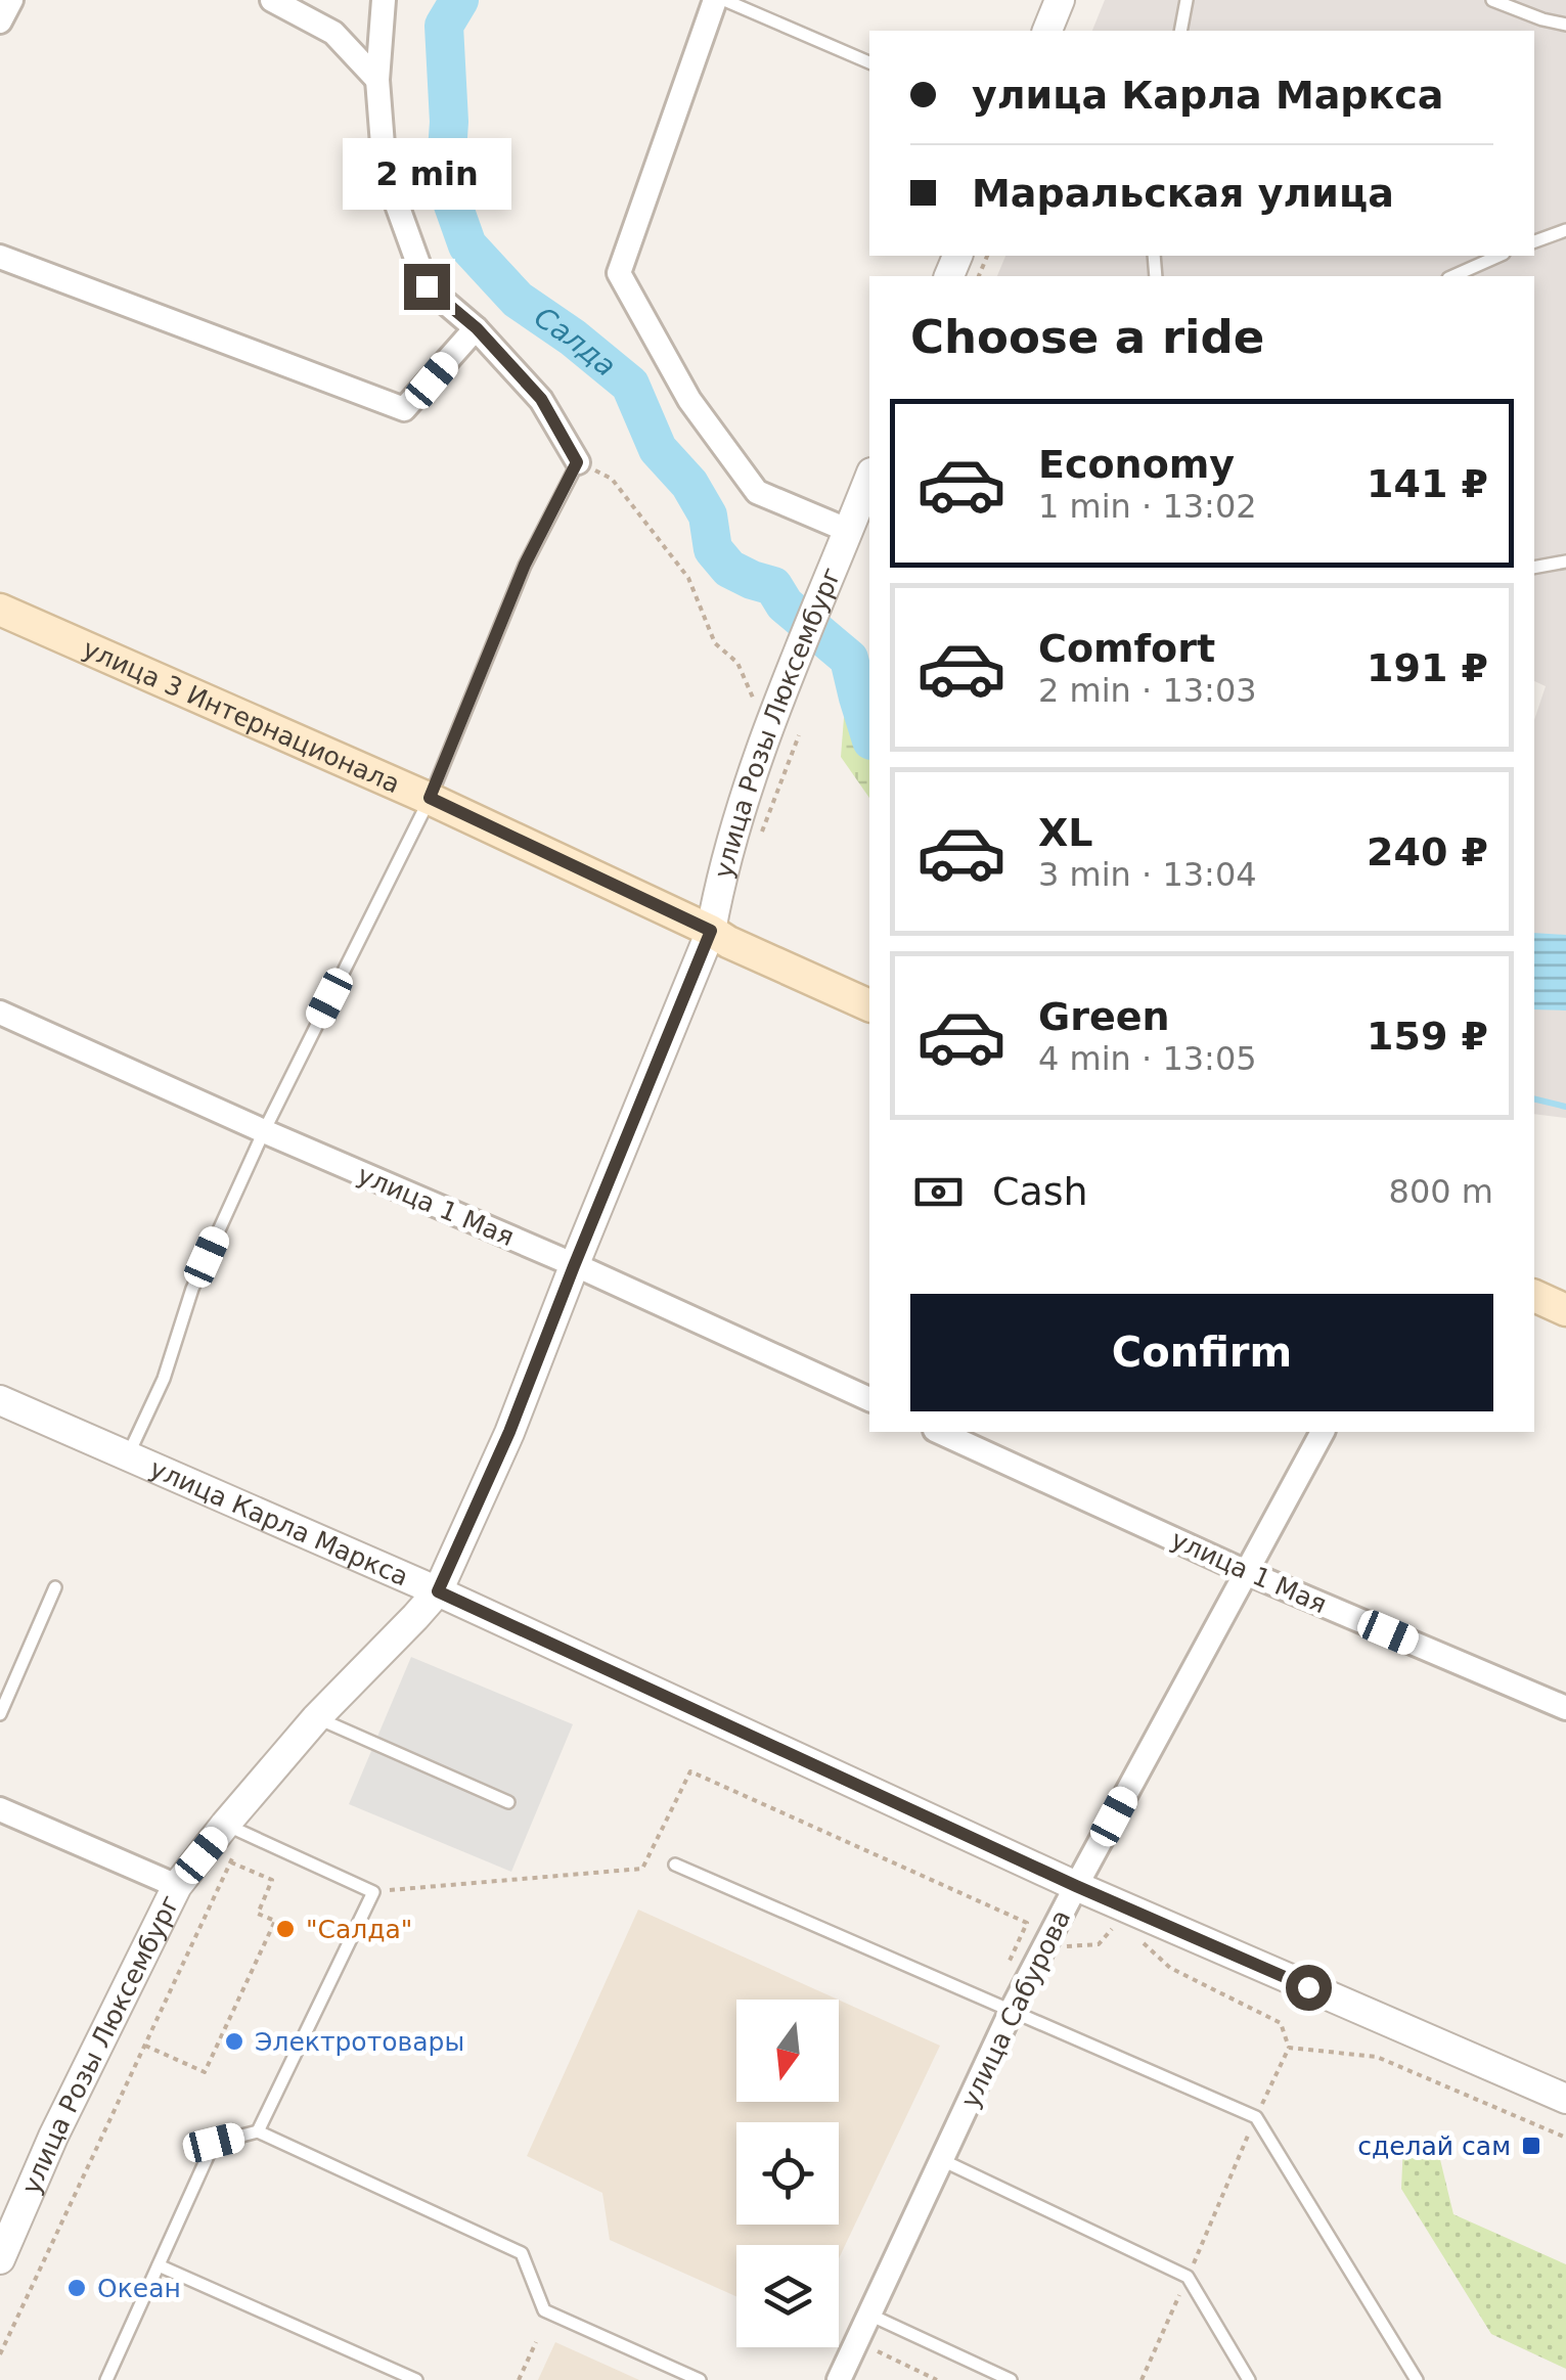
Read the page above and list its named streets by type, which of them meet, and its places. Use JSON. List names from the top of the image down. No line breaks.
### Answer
{"streets":{"main road":["улица 3 Интернационала"],"street":["улица Розы Люксембург","улица 1 Мая","улица Карла Маркса","улица Сабурова"]},"crossings":[["улица 3 Интернационала","улица Розы Люксембург"],["улица Розы Люксембург","улица 1 Мая"],["улица Розы Люксембург","улица Карла Маркса"],["улица 1 Мая","улица Сабурова"],["улица Карла Маркса","улица Сабурова"]],"water":["Салда"],"places":{"other":["\"Салда\"","Электротовары","Океан"],"transit":["сделай сам"]},"north":"bottom","page":{"banner":["улица Карла Маркса","Маральская улица"],"bubble":"2 min","heading":"Choose a ride","list":[{"name":"Economy","note":"1 min · 13:02","value":"141 ₽"},{"name":"Comfort","note":"2 min · 13:03","value":"191 ₽"},{"name":"XL","note":"3 min · 13:04","value":"240 ₽"},{"name":"Green","note":"4 min · 13:05","value":"159 ₽"}],"pay":["Cash","800 m"],"buttons":"Confirm"}}
